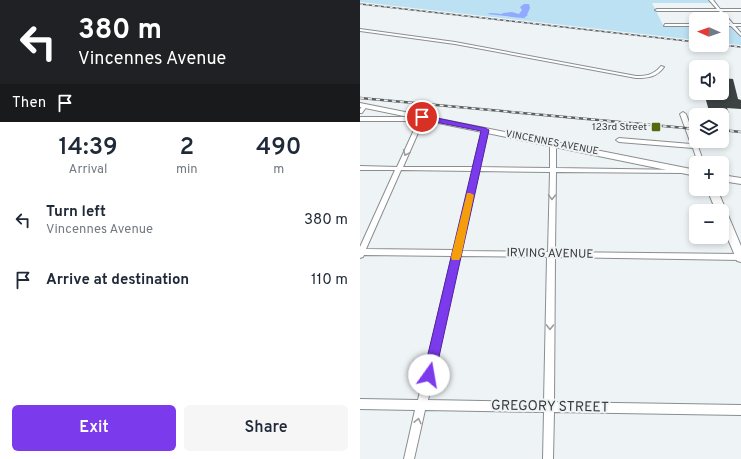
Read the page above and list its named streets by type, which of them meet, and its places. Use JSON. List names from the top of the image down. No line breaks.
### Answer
{"streets":{"main road":["VINCENNES AVENUE"],"street":["IRVING AVENUE","GREGORY STREET"]},"places":{"transit":["123rd Street"]},"north":"left","page":{"turn":["380 m","Vincennes Avenue"],"map_buttons":["+","−"],"then":"Then","eta":["14:39","Arrival","2","min","490","m"],"list":[{"name":"Turn left","note":"Vincennes Avenue","value":"380 m"},{"name":"Arrive at destination","value":"110 m"}],"buttons":["Exit","Share"]}}
